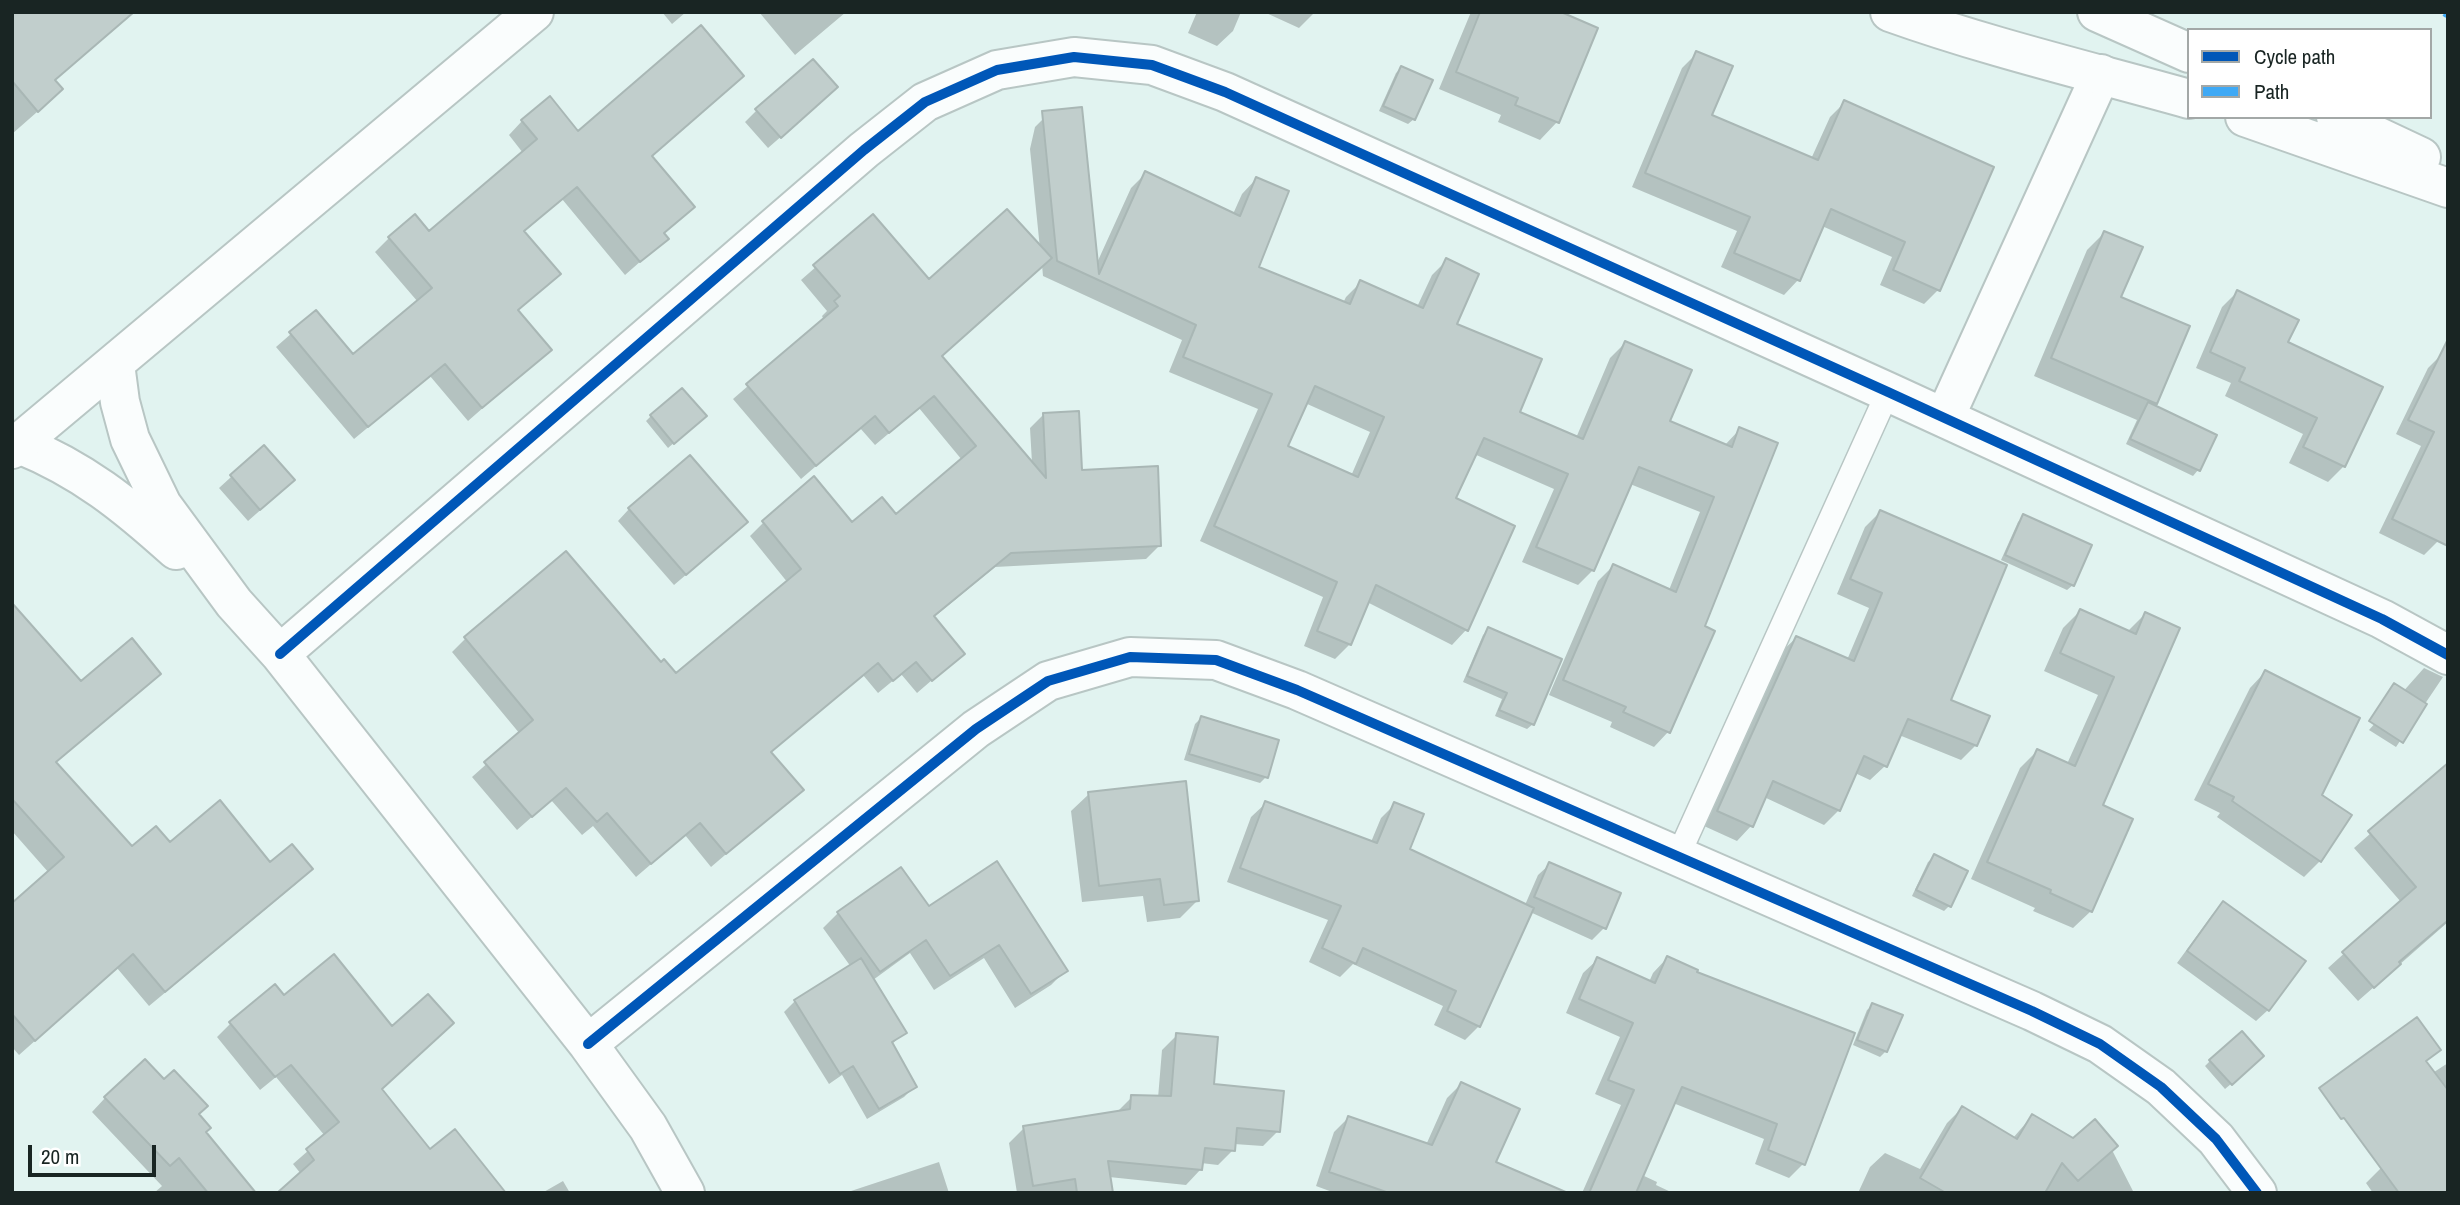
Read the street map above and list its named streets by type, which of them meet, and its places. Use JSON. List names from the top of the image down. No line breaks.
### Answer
{"legend":["Cycle path","Path"],"scale_bar":"20 m"}
